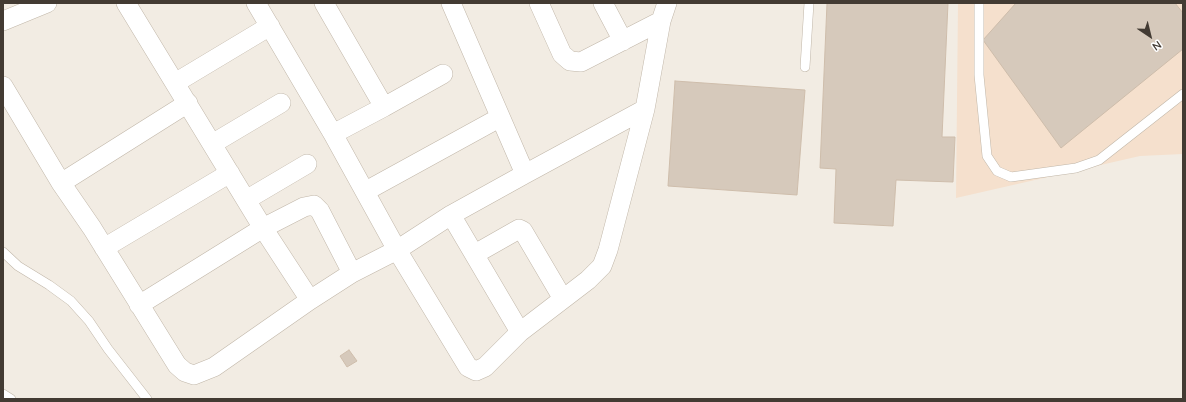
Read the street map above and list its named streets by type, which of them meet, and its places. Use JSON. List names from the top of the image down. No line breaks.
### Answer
{"north":"bottom right"}
